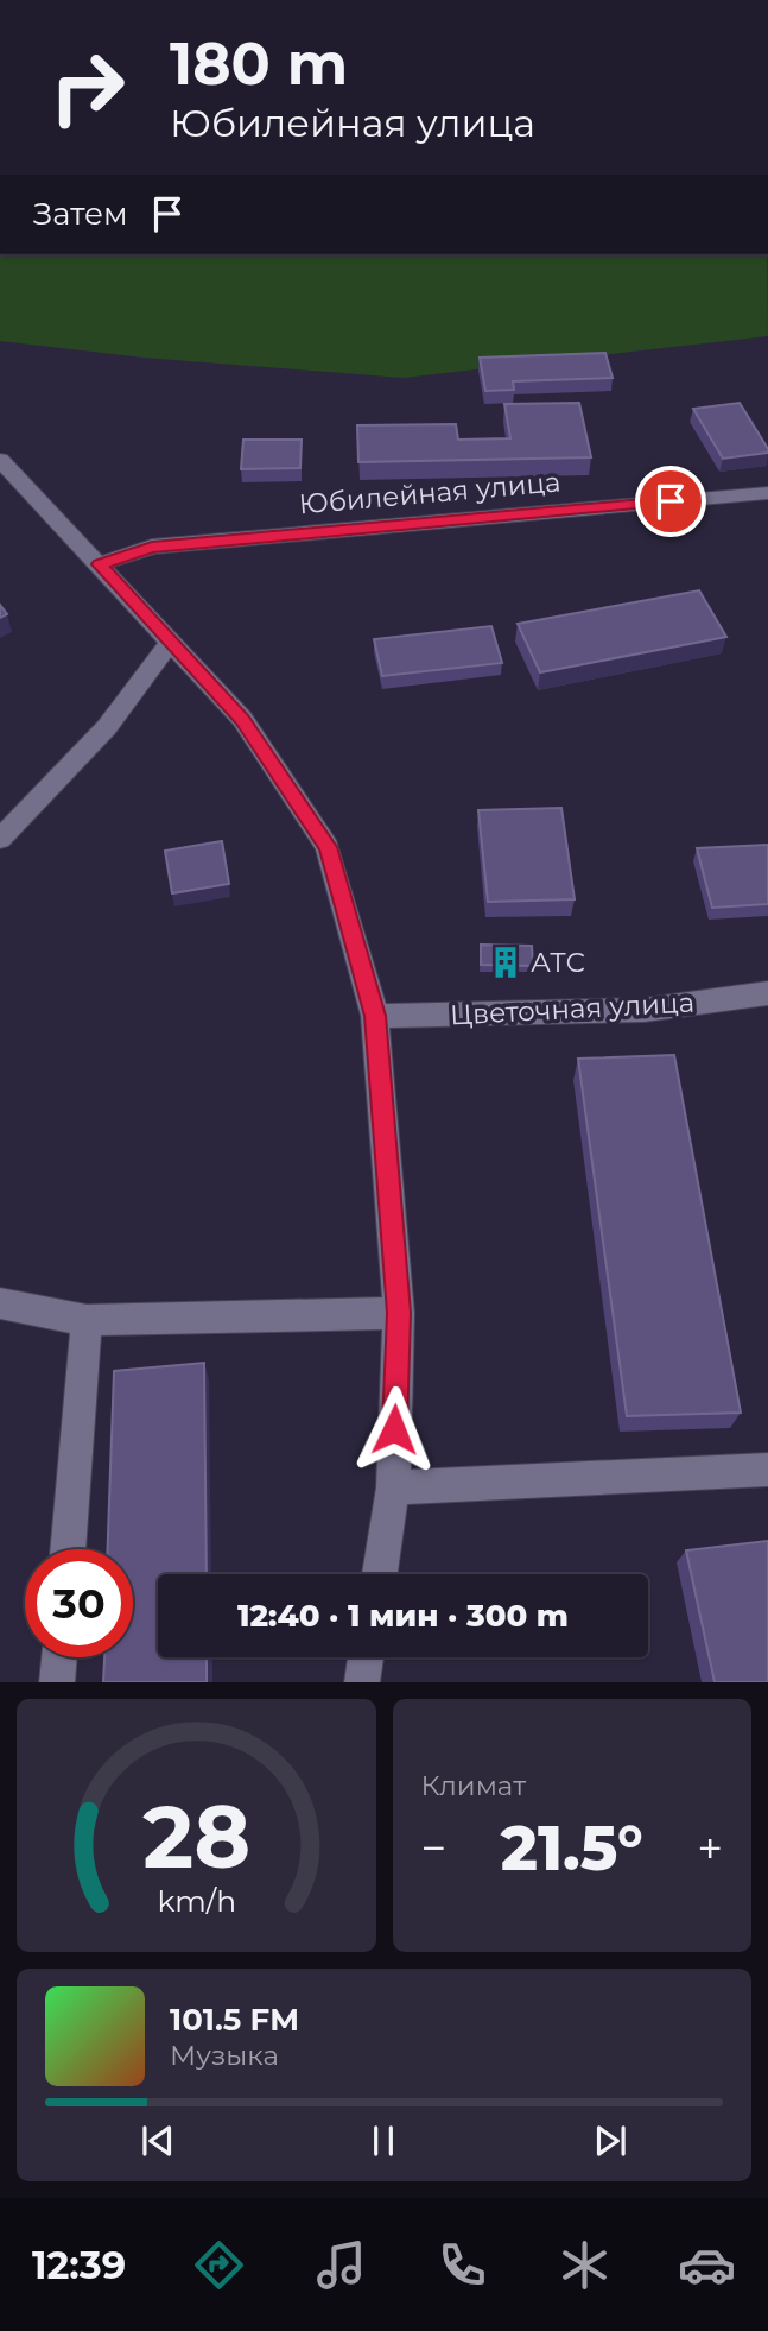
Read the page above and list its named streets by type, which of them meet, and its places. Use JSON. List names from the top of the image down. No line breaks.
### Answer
{"streets":{"street":["Юбилейная улица","Цветочная улица"]},"places":{"building":["АТС"]},"page":{"turn":["180 m","Юбилейная улица"],"then":"Затем","limit":"30","trip":"12:40 · 1 мин · 300 m","tile":"Климат","heat":["−","21.5°","+"],"song":["101.5 FM","Музыка"],"tabs":"12:39","gauge":["28","km/h"]}}
